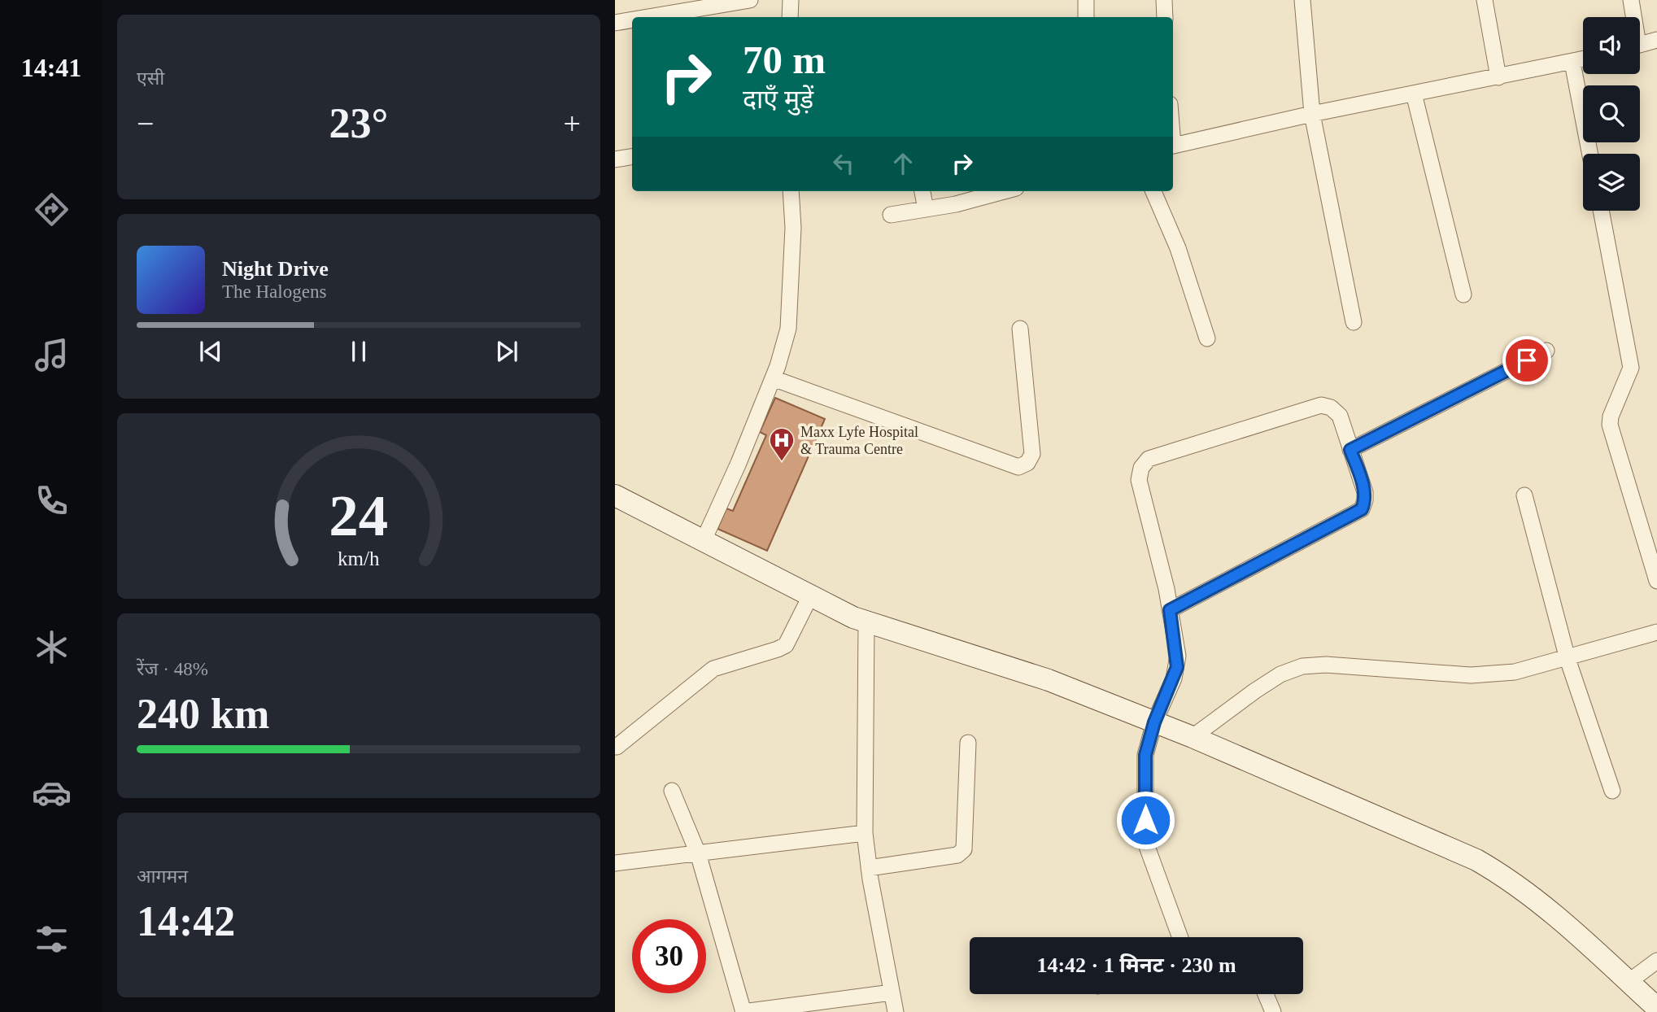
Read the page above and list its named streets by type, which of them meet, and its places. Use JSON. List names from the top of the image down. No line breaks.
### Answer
{"places":{"hospital":["Maxx Lyfe Hospital & Trauma Centre"]},"page":{"tabs":"14:41","tile":["एसी",["रेंज · 48%","240 km"],["आगमन","14:42"]],"turn":["70 m","दाएँ मुड़ें"],"heat":["−","23°","+"],"song":["Night Drive","The Halogens"],"limit":"30","trip":"14:42 · 1 मिनट · 230 m","gauge":["24","km/h"]}}
